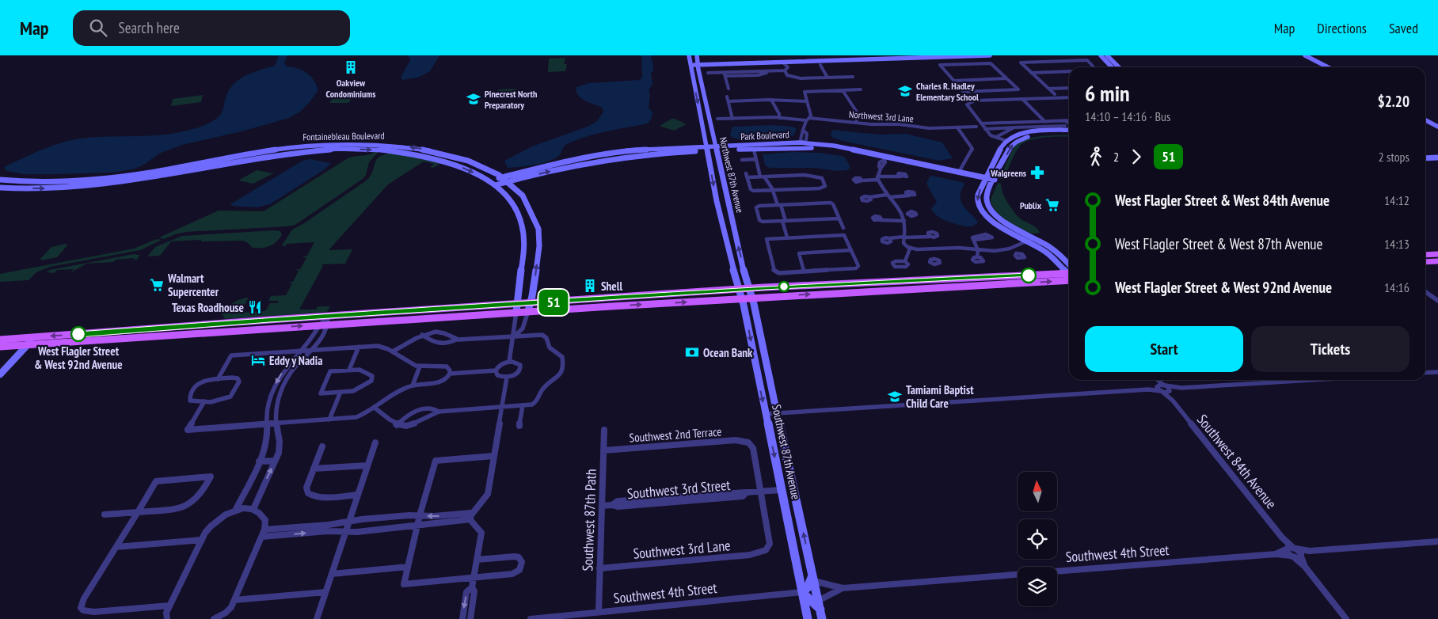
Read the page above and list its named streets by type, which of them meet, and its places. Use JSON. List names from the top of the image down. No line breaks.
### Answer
{"streets":{"street":["Northwest 3rd Lane","Park Boulevard","Fontainebleau Boulevard","Northwest 87th Avenue","Southwest 2nd Terrace","Southwest 87th Avenue","Southwest 84th Avenue","Southwest 3rd Street","Southwest 87th Path","Southwest 3rd Lane","Southwest 4th Street"]},"crossings":[["Park Boulevard","Fontainebleau Boulevard"],["Park Boulevard","Northwest 87th Avenue"],["Northwest 87th Avenue","Southwest 87th Avenue"],["Southwest 2nd Terrace","Southwest 3rd Street"],["Southwest 2nd Terrace","Southwest 87th Path"],["Southwest 2nd Terrace","Southwest 3rd Lane"],["Southwest 87th Avenue","Southwest 3rd Street"],["Southwest 87th Avenue","Southwest 4th Street"],["Southwest 84th Avenue","Southwest 4th Street"],["Southwest 3rd Street","Southwest 87th Path"],["Southwest 3rd Street","Southwest 3rd Lane"],["Southwest 87th Path","Southwest 3rd Lane"],["Southwest 87th Path","Southwest 4th Street"]],"places":{"building":["Oakview Condominiums","Shell"],"school or university":["Charles R. Hadley Elementary School","Pinecrest North Preparatory","Tamiami Baptist Child Care"],"pharmacy":["Walgreens"],"supermarket":["Publix","Walmart Supercenter"],"restaurant":["Texas Roadhouse"],"other":["West Flagler Street & West 92nd Avenue"],"bank":["Ocean Bank"],"hotel":["Eddy y Nadia"]},"lines":["bus line 51"],"north":"top","page":{"header":"Map","search":"Search here","nav":["Map","Directions","Saved"],"on_map":"51","heading":["6 min","14:10 – 14:16 · Bus","$2.20"],"legs":["2","51","2 stops"],"list":[{"name":"West Flagler Street & West 84th Avenue","value":"14:12"},{"name":"West Flagler Street & West 87th Avenue","value":"14:13"},{"name":"West Flagler Street & West 92nd Avenue","value":"14:16"}],"buttons":["Start","Tickets"]}}
